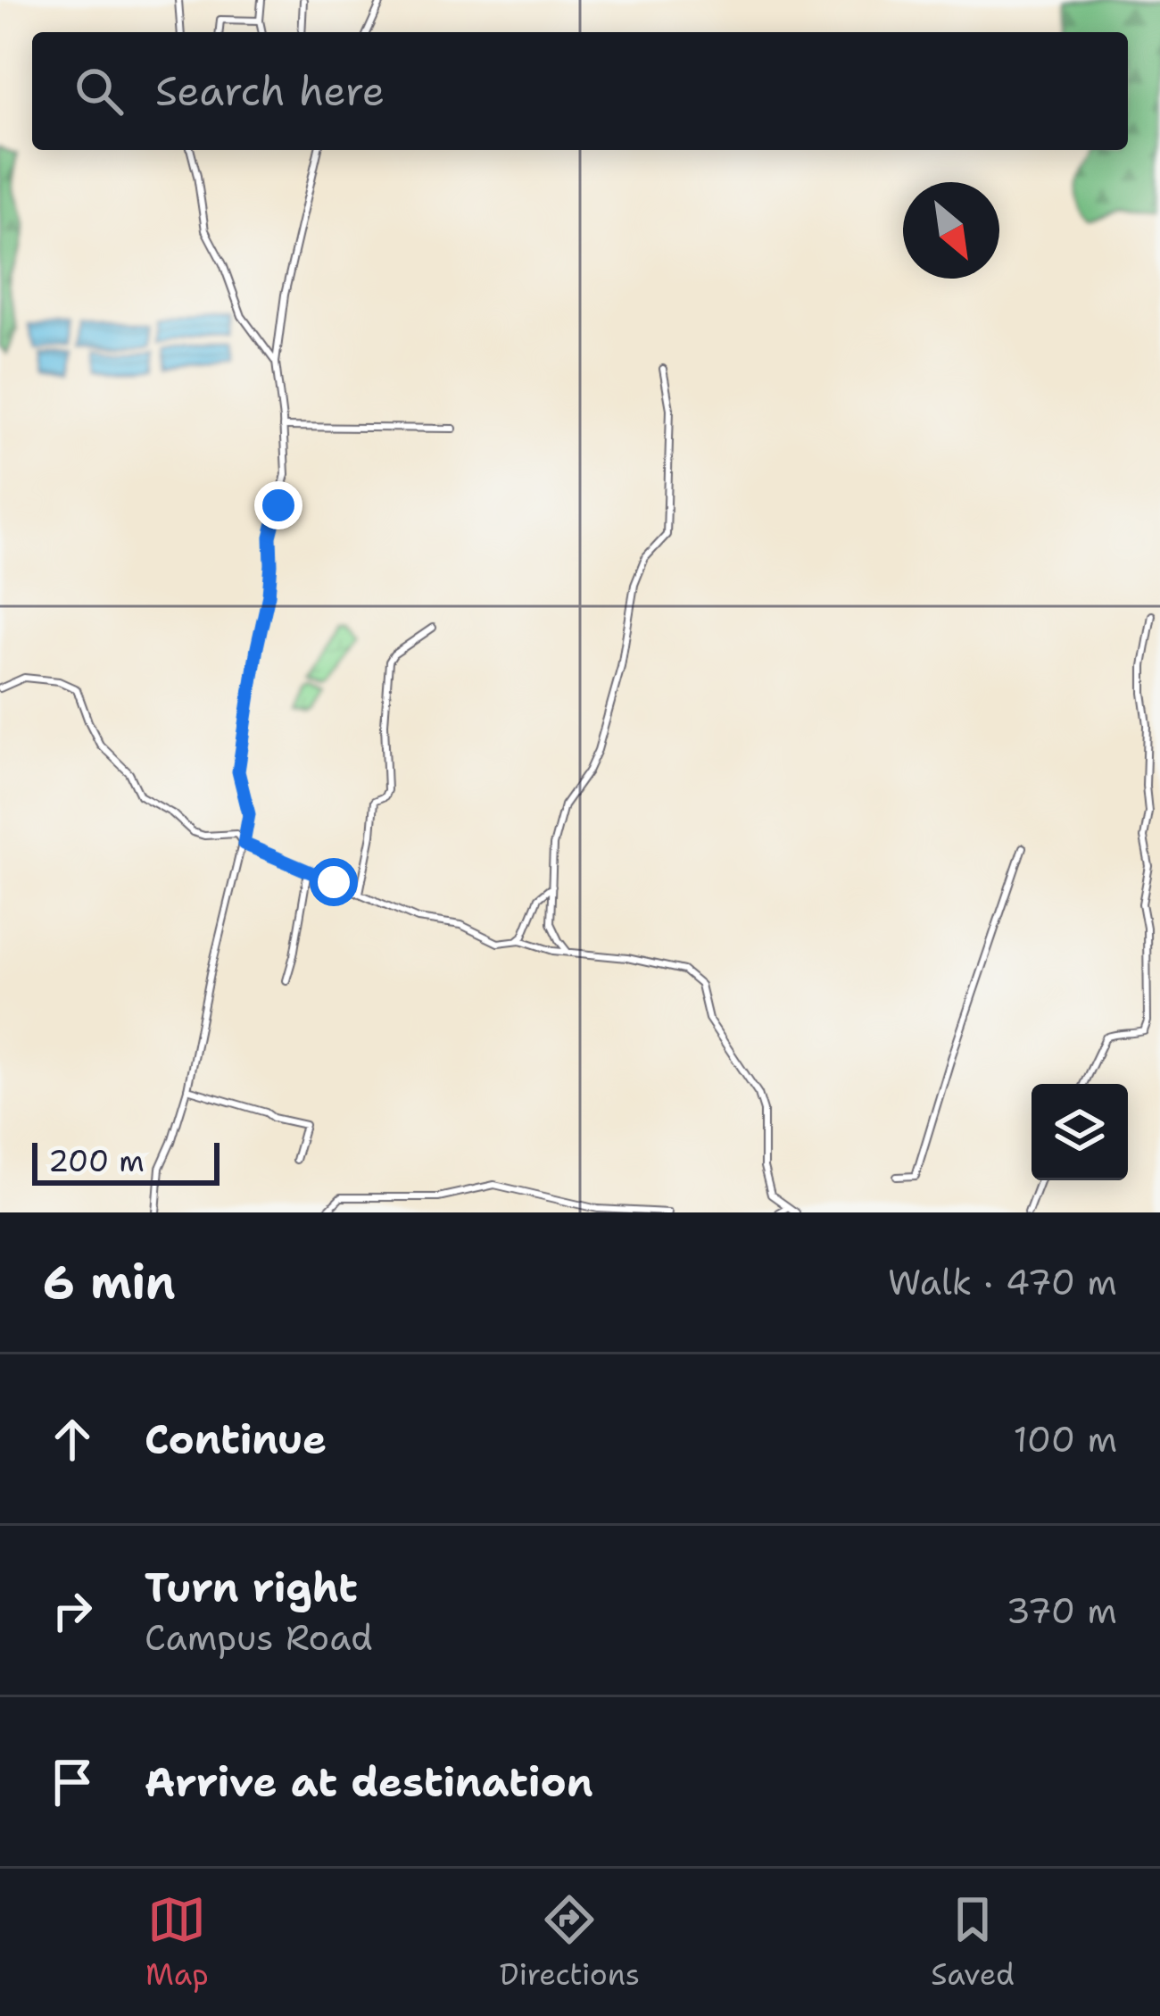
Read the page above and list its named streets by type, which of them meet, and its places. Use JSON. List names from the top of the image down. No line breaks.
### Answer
{"scale_bar":"200 m","north":"bottom right","page":{"search":"Search here","scale":"200 m","heading":["6 min","Walk · 470 m"],"list":[["Continue","100 m"],["Turn right","Campus Road","370 m"],"Arrive at destination"],"nav":["Map","Directions","Saved"]}}
